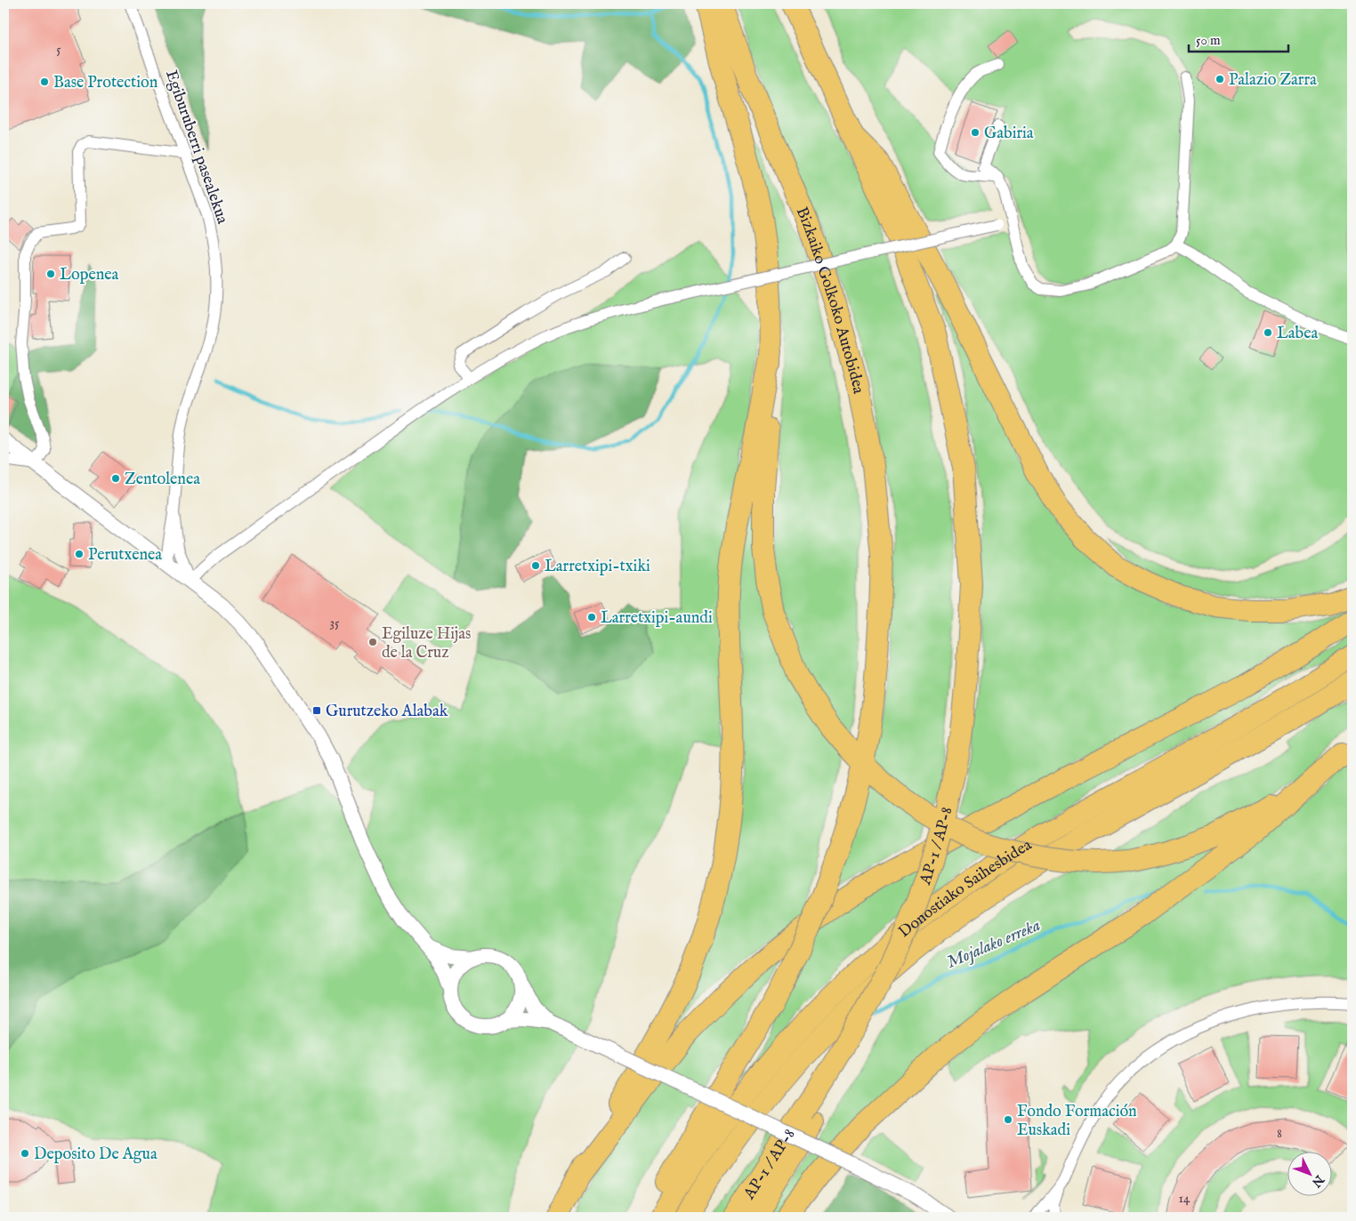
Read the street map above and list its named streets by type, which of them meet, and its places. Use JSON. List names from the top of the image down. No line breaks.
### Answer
{"streets":{"highway":["Bizkaiko Golkoko Autobidea","AP-1 / AP-8","Donostiako Saihesbidea"],"street":["Egiburuberri pasealekua"]},"water":["Mojalako erreka"],"places":{"other":["Palazio Zarra","Base Protection","Gabiria","Lopenea","Labea","Zentolenea","Perutxenea","Larretxipi-txiki","Larretxipi-aundi","Egiluze Hijas de la Cruz","Fondo Formación Euskadi","Deposito De Agua"],"transit":["Gurutzeko Alabak"]},"house_numbers":["5","35","8","14"],"scale_bar":"50 m","north":"bottom right"}
